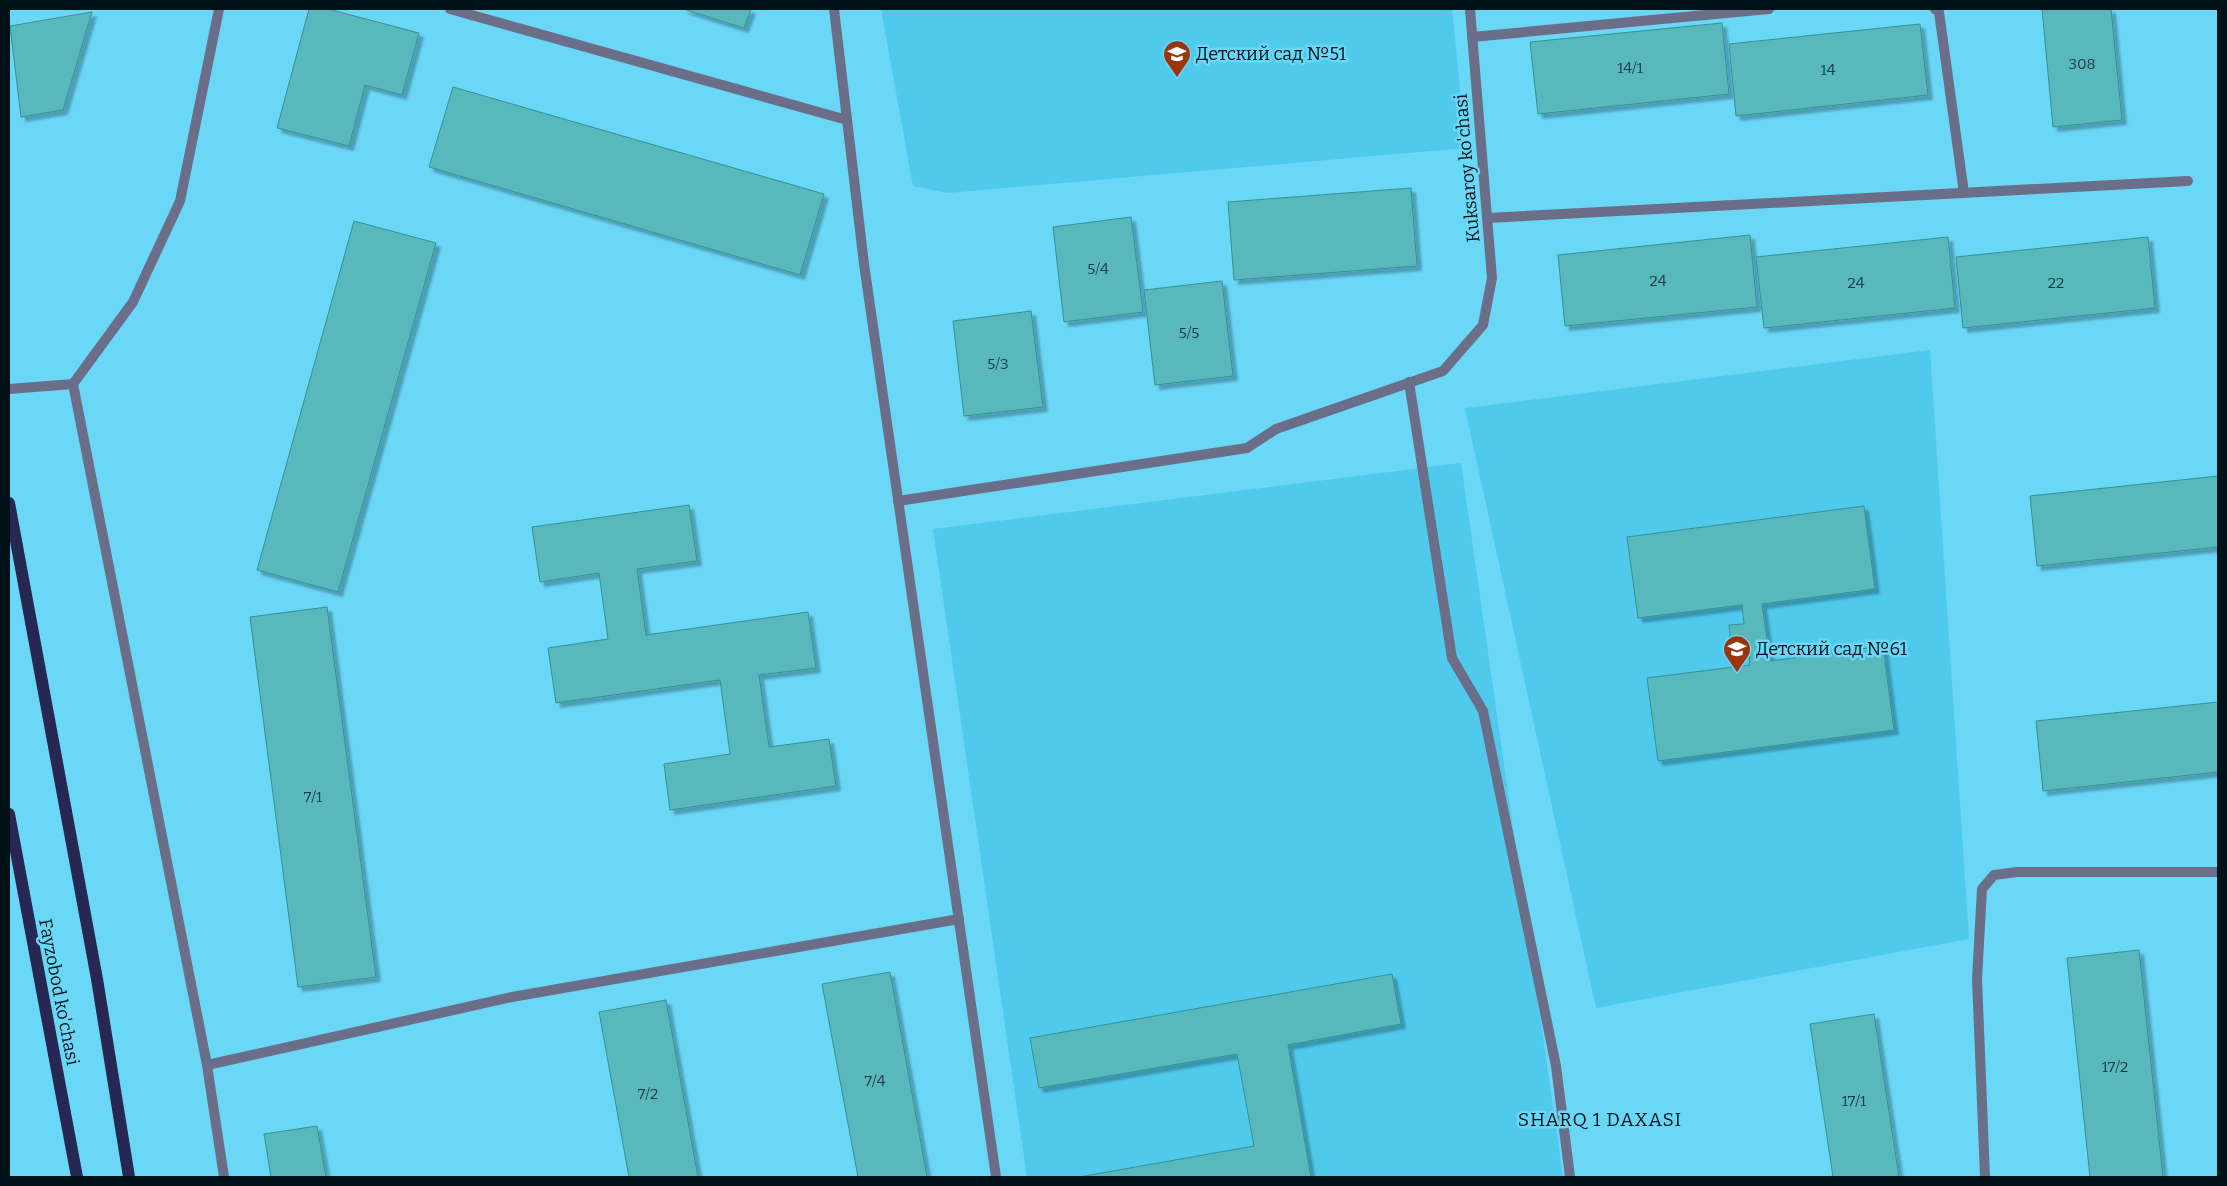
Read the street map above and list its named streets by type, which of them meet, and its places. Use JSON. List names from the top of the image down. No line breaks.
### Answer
{"streets":{"main road":["Fayzobod ko'chasi"],"street":["Kuksaroy ko'chasi"]},"districts":["SHARQ 1 DAXASI"],"places":{"school or university":["Детский сад №51","Детский сад №61"]},"house_numbers":["308","14/1","14","5/4","24","24","22","5/5","5/3","7/1","17/2","7/4","7/2","17/1"]}
